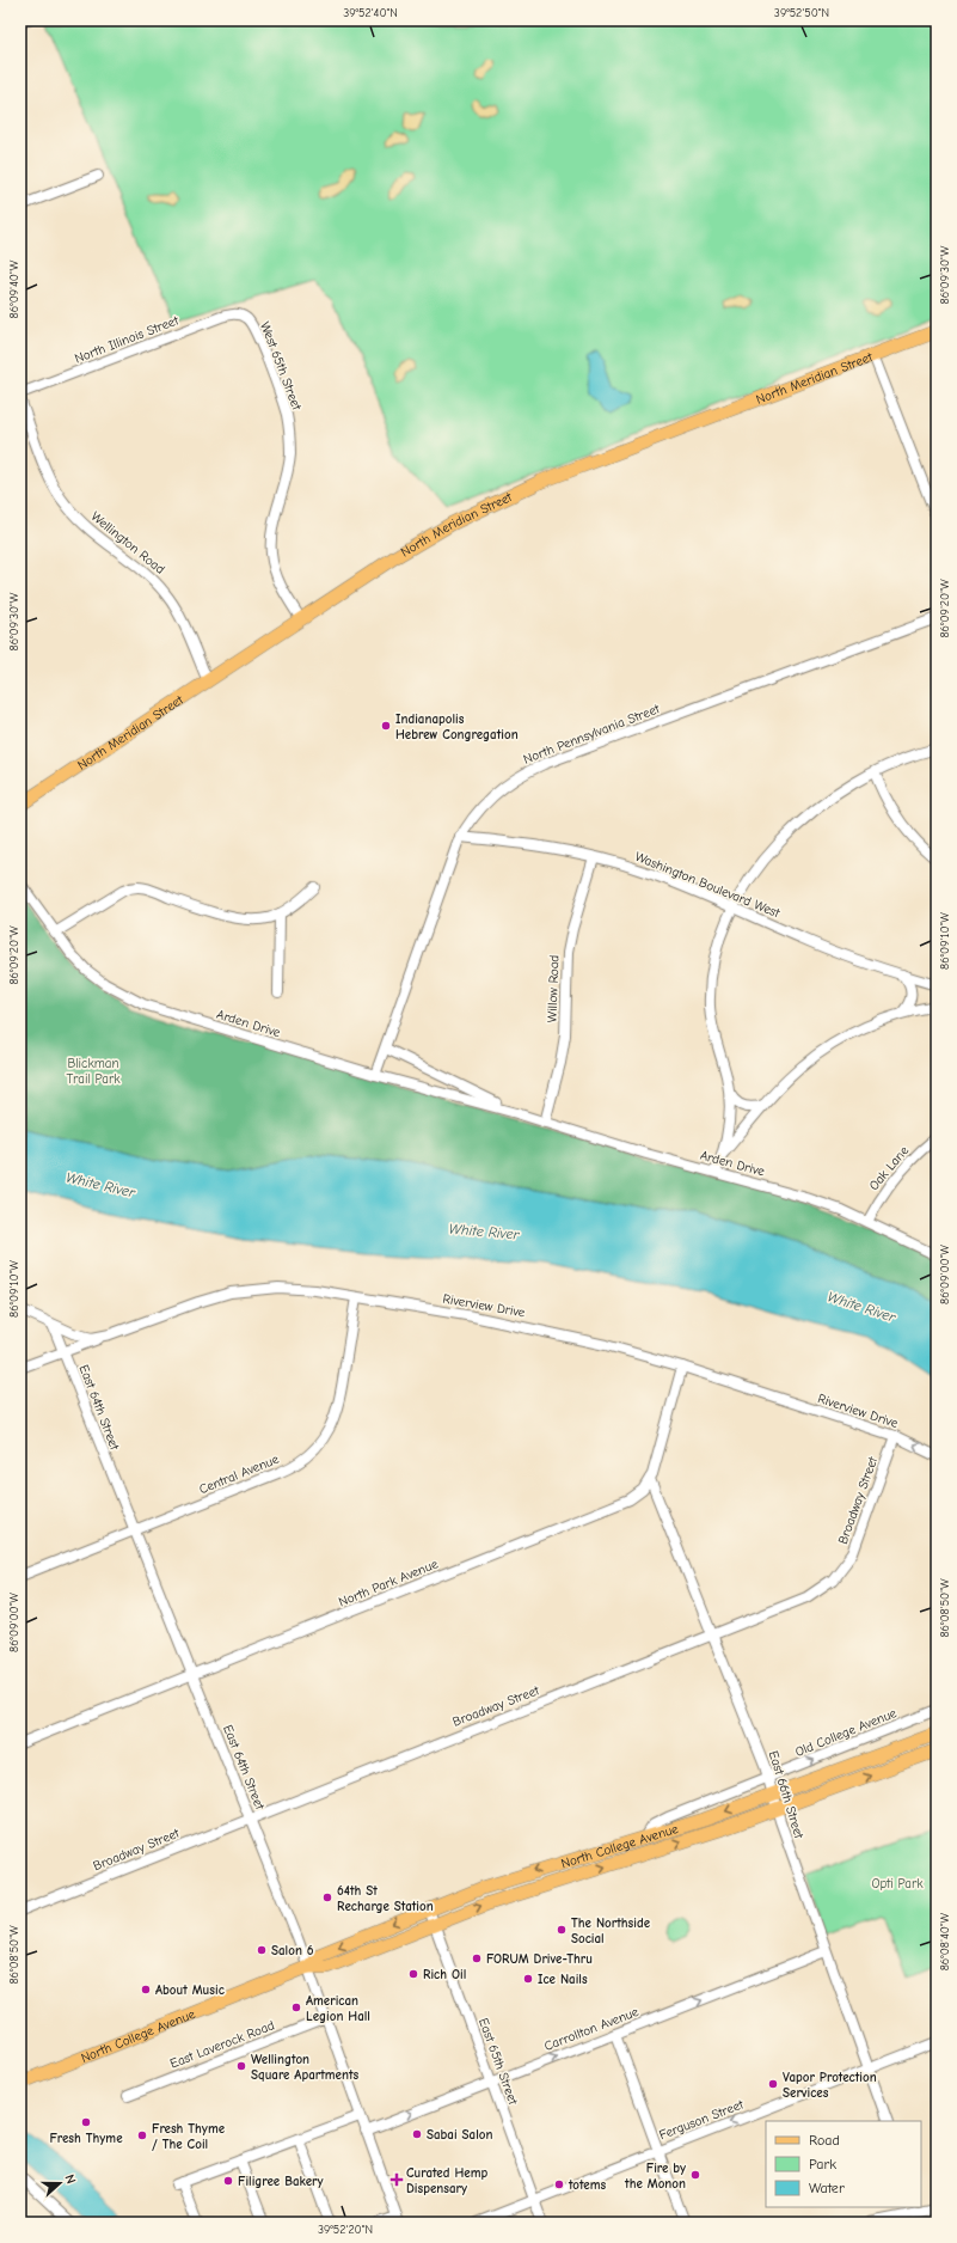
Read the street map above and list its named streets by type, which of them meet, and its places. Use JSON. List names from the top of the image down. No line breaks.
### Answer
{"streets":{"main road":["North Meridian Street","North College Avenue"],"street":["North Illinois Street","West 65th Street","Wellington Road","North Pennsylvania Street","Washington Boulevard West","Willow Road","Arden Drive","Oak Lane","Riverview Drive","East 64th Street","Central Avenue","Broadway Street","North Park Avenue","Old College Avenue","East 66th Street","Carrollton Avenue","East Laverock Road","East 65th Street","Ferguson Street"]},"crossings":[["North Illinois Street","West 65th Street"],["West 65th Street","North Meridian Street"],["North Meridian Street","Wellington Road"],["North Pennsylvania Street","Washington Boulevard West"],["North Pennsylvania Street","Arden Drive"],["Washington Boulevard West","Willow Road"],["Willow Road","Arden Drive"],["Arden Drive","Oak Lane"],["Riverview Drive","East 64th Street"],["Riverview Drive","Central Avenue"],["Riverview Drive","Broadway Street"],["Riverview Drive","North Park Avenue"],["East 64th Street","Central Avenue"],["East 64th Street","Broadway Street"],["East 64th Street","North Park Avenue"],["East 64th Street","North College Avenue"],["East 64th Street","Carrollton Avenue"],["East 64th Street","East Laverock Road"],["Broadway Street","East 66th Street"],["North Park Avenue","East 66th Street"],["Old College Avenue","East 66th Street"],["Old College Avenue","North College Avenue"],["East 66th Street","North College Avenue"],["East 66th Street","Carrollton Avenue"],["East 66th Street","Ferguson Street"],["North College Avenue","East 65th Street"],["Carrollton Avenue","East 65th Street"],["East 65th Street","Ferguson Street"]],"one_way":["Old College Avenue","Carrollton Avenue","Ferguson Street"],"water":["White River"],"parks":["Blickman Trail Park","Opti Park"],"places":{"other":["Indianapolis Hebrew Congregation","64th St Recharge Station","The Northside Social","Salon 6","FORUM Drive-Thru","Rich Oil","Ice Nails","About Music","American Legion Hall","Wellington Square Apartments","Vapor Protection Services","Fresh Thyme","Sabai Salon","Fresh Thyme / The Coil","Fire by the Monon","Filigree Bakery","totems"],"health":["Curated Hemp Dispensary"]},"legend":["Road","Park","Water"],"north":"right","coordinates":["39°52'40\"N","39°52'50\"N","86°09'30\"W","86°09'40\"W","86°09'20\"W","86°09'10\"W","86°09'00\"W","86°08'50\"W","86°08'40\"W","39°52'20\"N"]}
